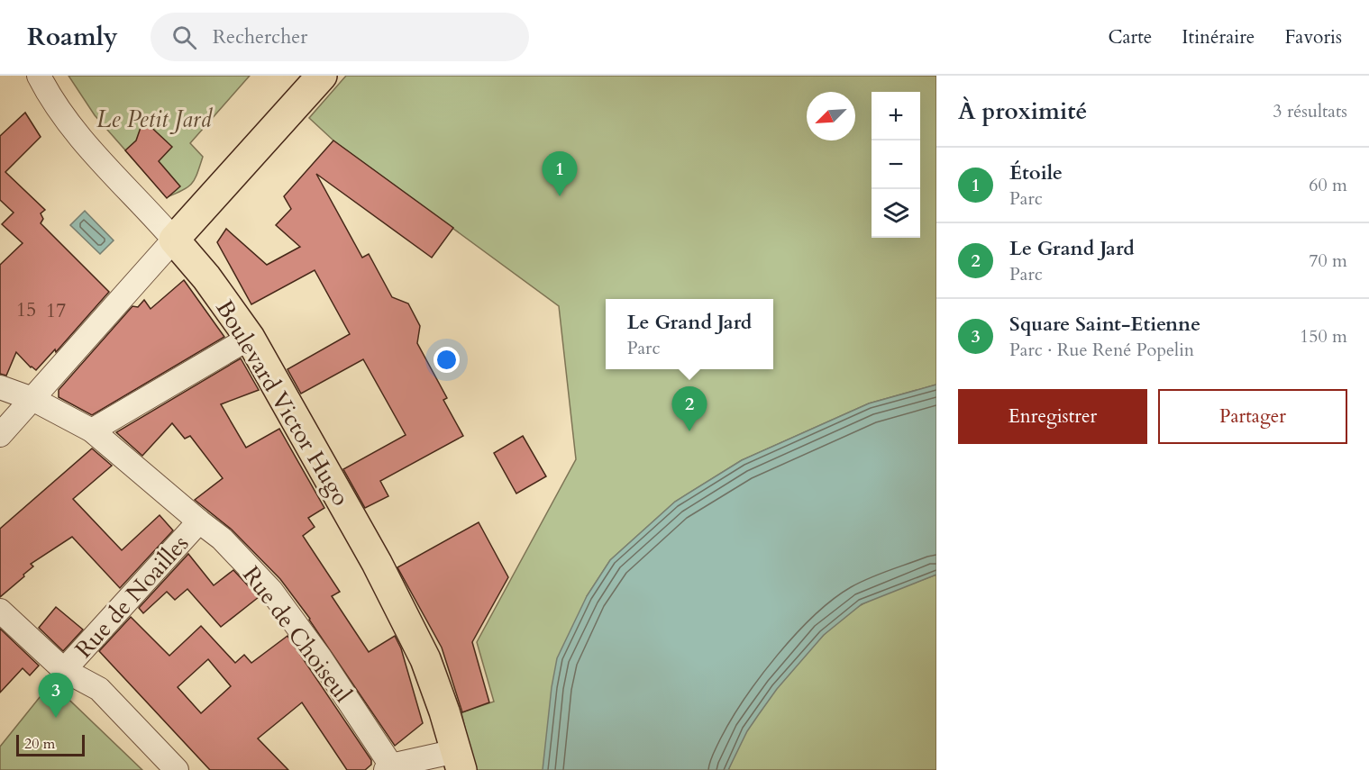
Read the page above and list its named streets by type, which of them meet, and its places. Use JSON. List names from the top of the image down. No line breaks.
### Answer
{"streets":{"main road":["Boulevard Victor Hugo"],"street":["Rue de Noailles","Rue de Choiseul"]},"crossings":[["Rue de Noailles","Rue de Choiseul"]],"parks":["Le Petit Jard"],"house_numbers":["15","17"],"scale_bar":"20 m","north":"bottom left","page":{"header":"Roamly","search":"Rechercher","nav":["Carte","Itinéraire","Favoris"],"heading":["À proximité","3 résultats"],"map_buttons":["+","−"],"list":[{"mark":"1","name":"Étoile","note":"Parc","value":"60 m"},{"mark":"2","name":"Le Grand Jard","note":"Parc","value":"70 m"},{"mark":"3","name":"Square Saint-Etienne","note":"Parc · Rue René Popelin","value":"150 m"}],"pins":["1","2","3"],"popup":["Le Grand Jard","Parc"],"buttons":["Enregistrer","Partager"],"scale":"20 m"}}
